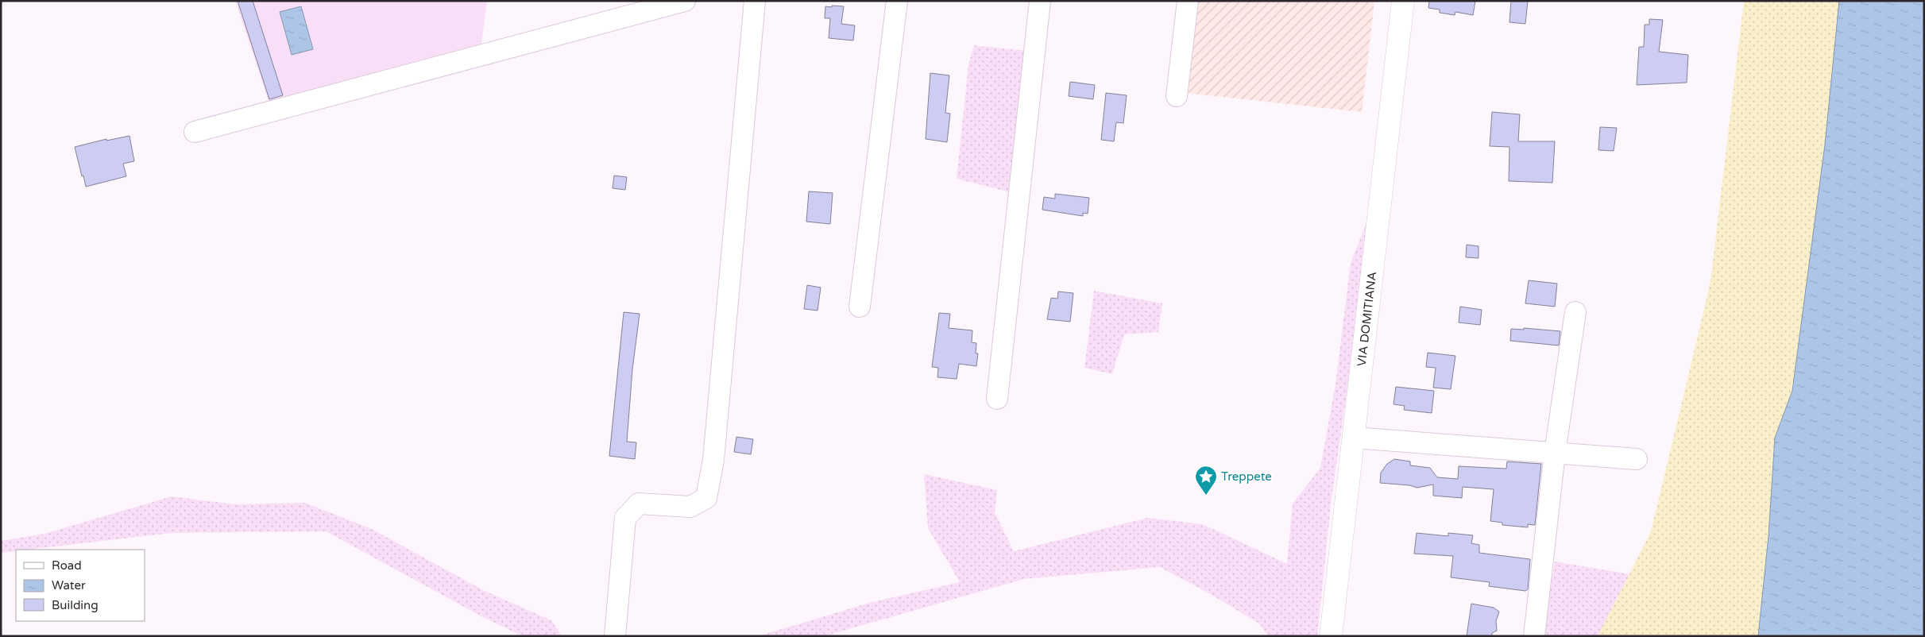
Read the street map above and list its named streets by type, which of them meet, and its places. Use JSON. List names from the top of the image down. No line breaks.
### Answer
{"streets":{"main road":["VIA DOMITIANA"]},"places":{"place":["Treppete"]},"legend":["Road","Water","Building"]}
